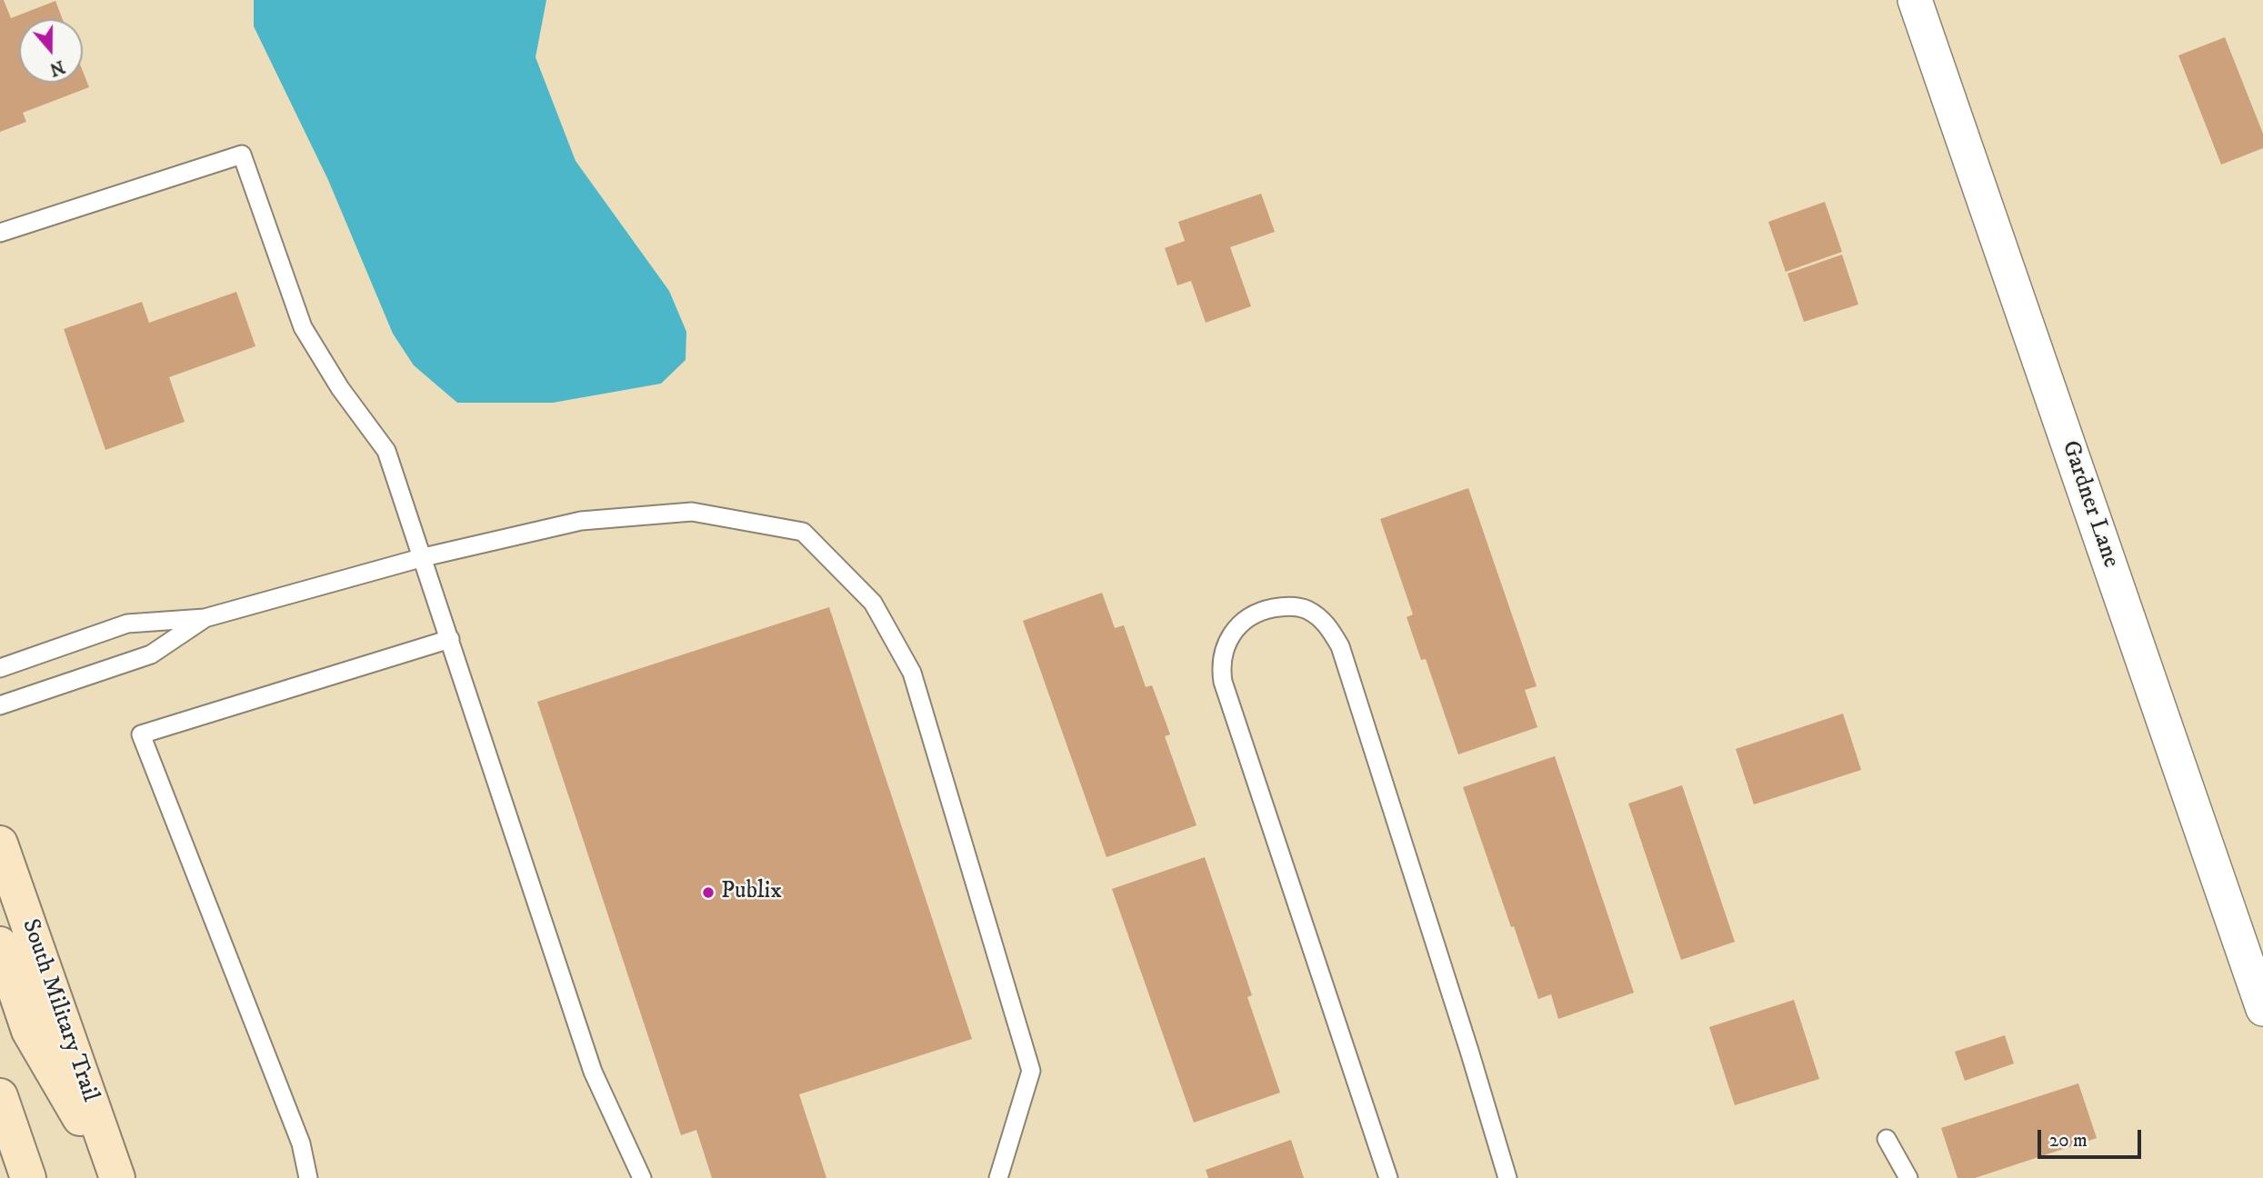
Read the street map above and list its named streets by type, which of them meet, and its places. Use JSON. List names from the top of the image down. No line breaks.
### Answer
{"streets":{"main road":["South Military Trail"],"street":["Gardner Lane"]},"places":["Publix"],"scale_bar":"20 m","north":"bottom"}
